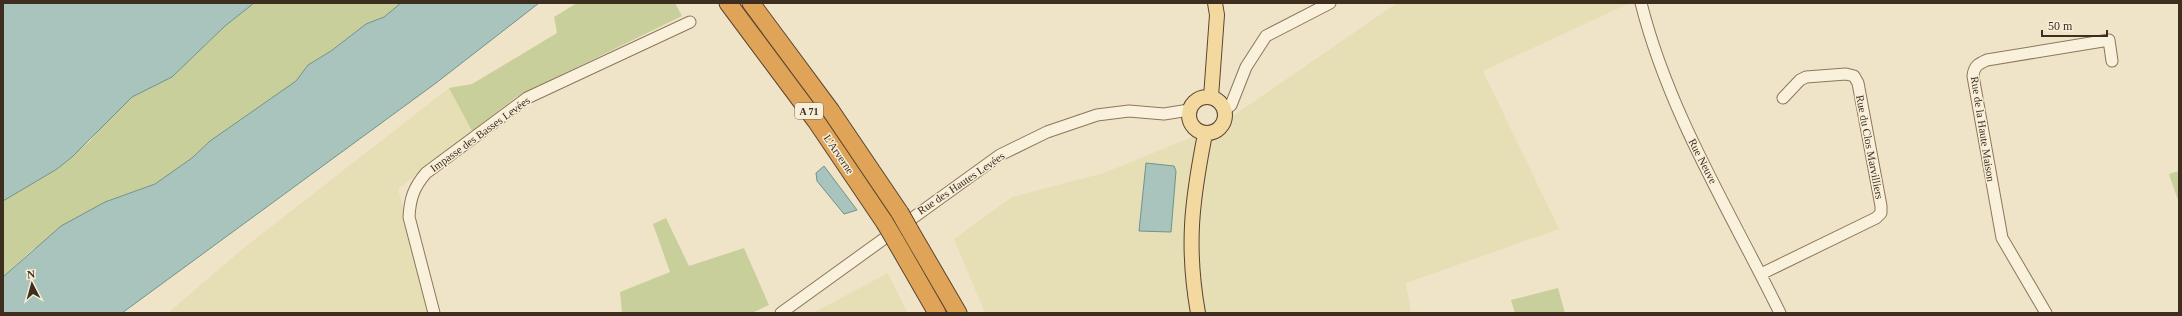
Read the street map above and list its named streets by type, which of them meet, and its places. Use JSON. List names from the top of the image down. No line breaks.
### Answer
{"streets":{"highway":["A 71","L'Arverne"],"street":["Rue de la Haute Maison","Impasse des Basses Levées","Rue du Clos Marvilliers","Rue Neuve","Rue des Hautes Levées"]},"crossings":[["Rue du Clos Marvilliers","Rue Neuve"]],"scale_bar":"50 m","north":"top"}
